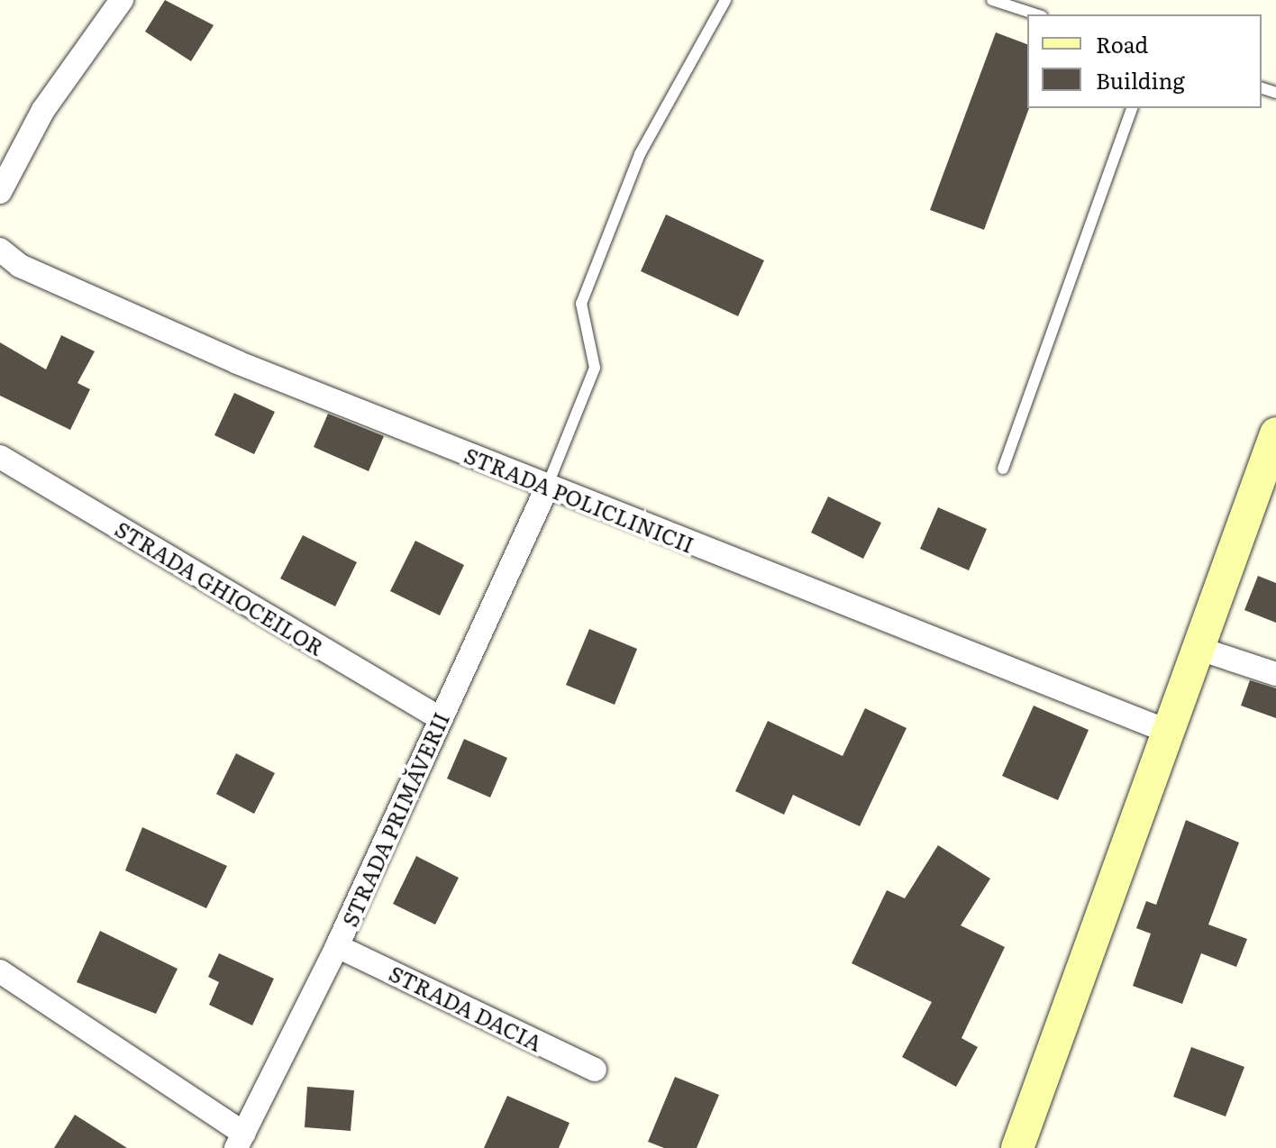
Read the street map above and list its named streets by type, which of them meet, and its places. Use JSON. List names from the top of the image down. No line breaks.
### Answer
{"streets":{"street":["STRADA POLICLINICII","STRADA GHIOCEILOR","STRADA PRIMĂVERII","STRADA DACIA"]},"crossings":[["STRADA POLICLINICII","STRADA PRIMĂVERII"],["STRADA GHIOCEILOR","STRADA PRIMĂVERII"],["STRADA PRIMĂVERII","STRADA DACIA"]],"legend":["Road","Building"]}
